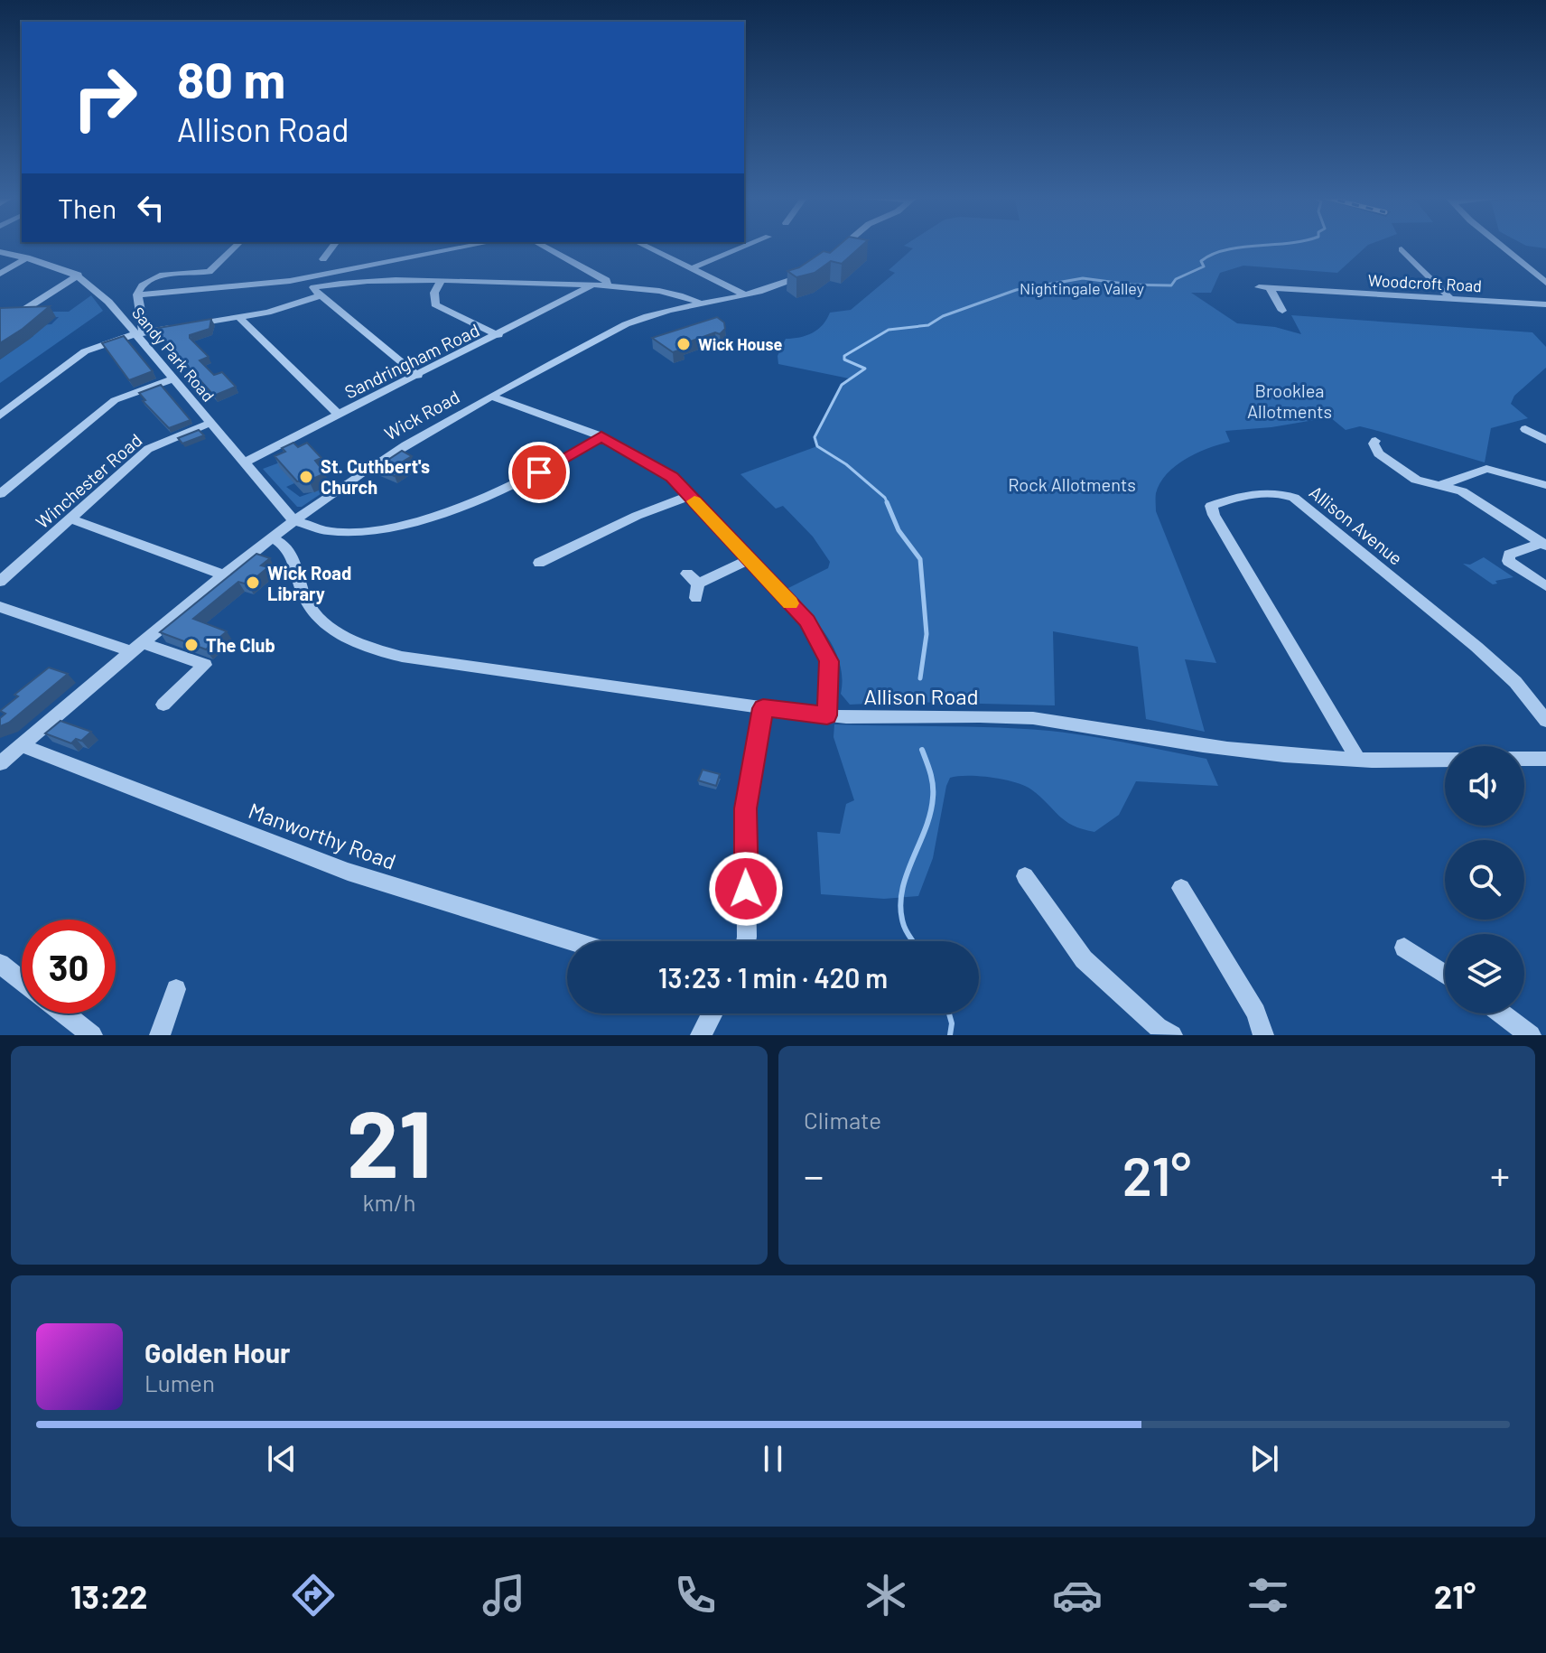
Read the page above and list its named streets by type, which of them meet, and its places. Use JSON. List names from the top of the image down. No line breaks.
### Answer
{"streets":{"street":["Woodcroft Road","Sandy Park Road","Sandringham Road","Wick Road","Winchester Road","Allison Avenue","Allison Road","Manworthy Road"]},"crossings":[["Sandy Park Road","Sandringham Road"],["Sandy Park Road","Wick Road"],["Sandy Park Road","Winchester Road"],["Wick Road","Allison Road"],["Wick Road","Manworthy Road"],["Allison Avenue","Allison Road"]],"parks":["Nightingale Valley","Brooklea Allotments","Rock Allotments"],"places":["Wick House","St. Cuthbert's Church","Wick Road Library","The Club"],"page":{"turn":["80 m","Allison Road"],"then":"Then","limit":"30","trip":"13:23 · 1 min · 420 m","tile":[["21","km/h"],"Climate"],"heat":["−","21°","+"],"song":["Golden Hour","Lumen"],"tabs":["13:22","21°"]}}
